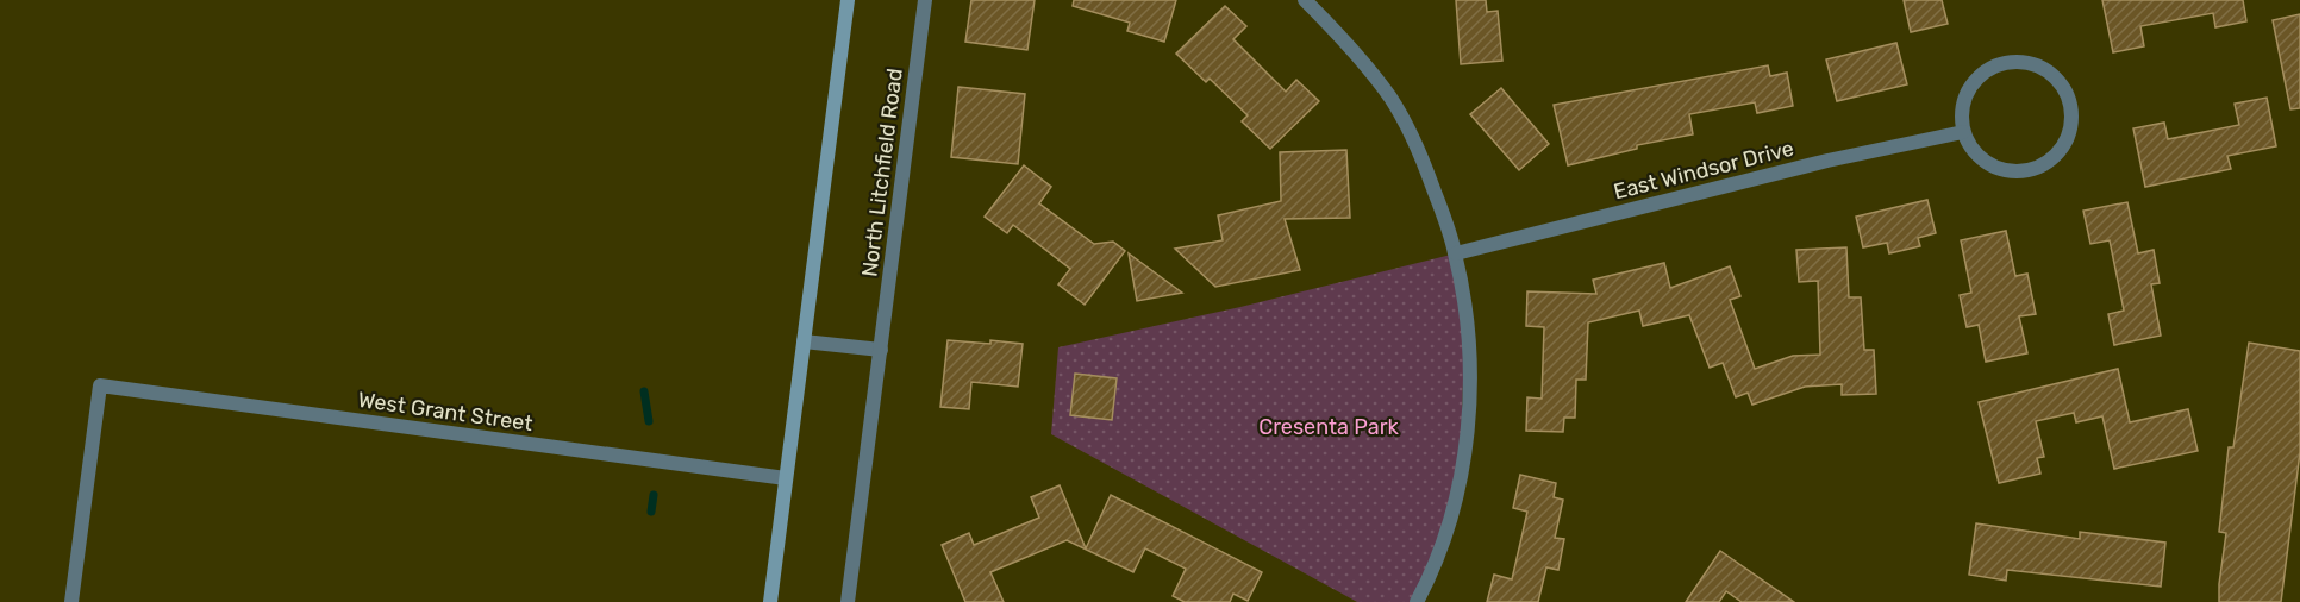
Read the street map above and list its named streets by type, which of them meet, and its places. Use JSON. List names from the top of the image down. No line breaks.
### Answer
{"streets":{"street":["East Windsor Drive","North Litchfield Road","West Grant Street"]},"parks":["Cresenta Park"]}
